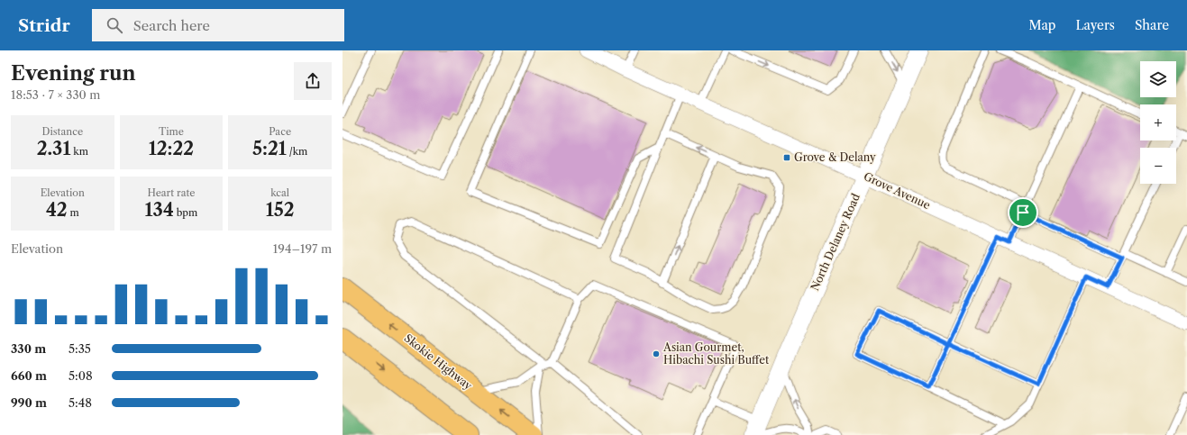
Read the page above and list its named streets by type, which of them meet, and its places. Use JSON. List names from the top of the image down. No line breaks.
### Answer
{"streets":{"highway":["Skokie Highway"],"street":["Grove Avenue","North Delaney Road"]},"crossings":[["Grove Avenue","North Delaney Road"]],"places":{"transit":["Grove & Delany"],"other":["Asian Gourmet, Hibachi Sushi Buffet"]},"page":{"header":"Stridr","search":"Search here","nav":["Map","Layers","Share"],"heading":["Evening run","18:53 · 7 × 330 m"],"map_buttons":["+","−"],"stats":[["Distance","2.31 km"],["Time","12:22"],["Pace","5:21 /km"],["Elevation","42 m"],["Heart rate","134 bpm"],["kcal","152"]],"chart":["Elevation","194–197 m"],"list":[{"name":"330 m","note":"5:35"},{"name":"660 m","note":"5:08"},{"name":"990 m","note":"5:48"}]}}
